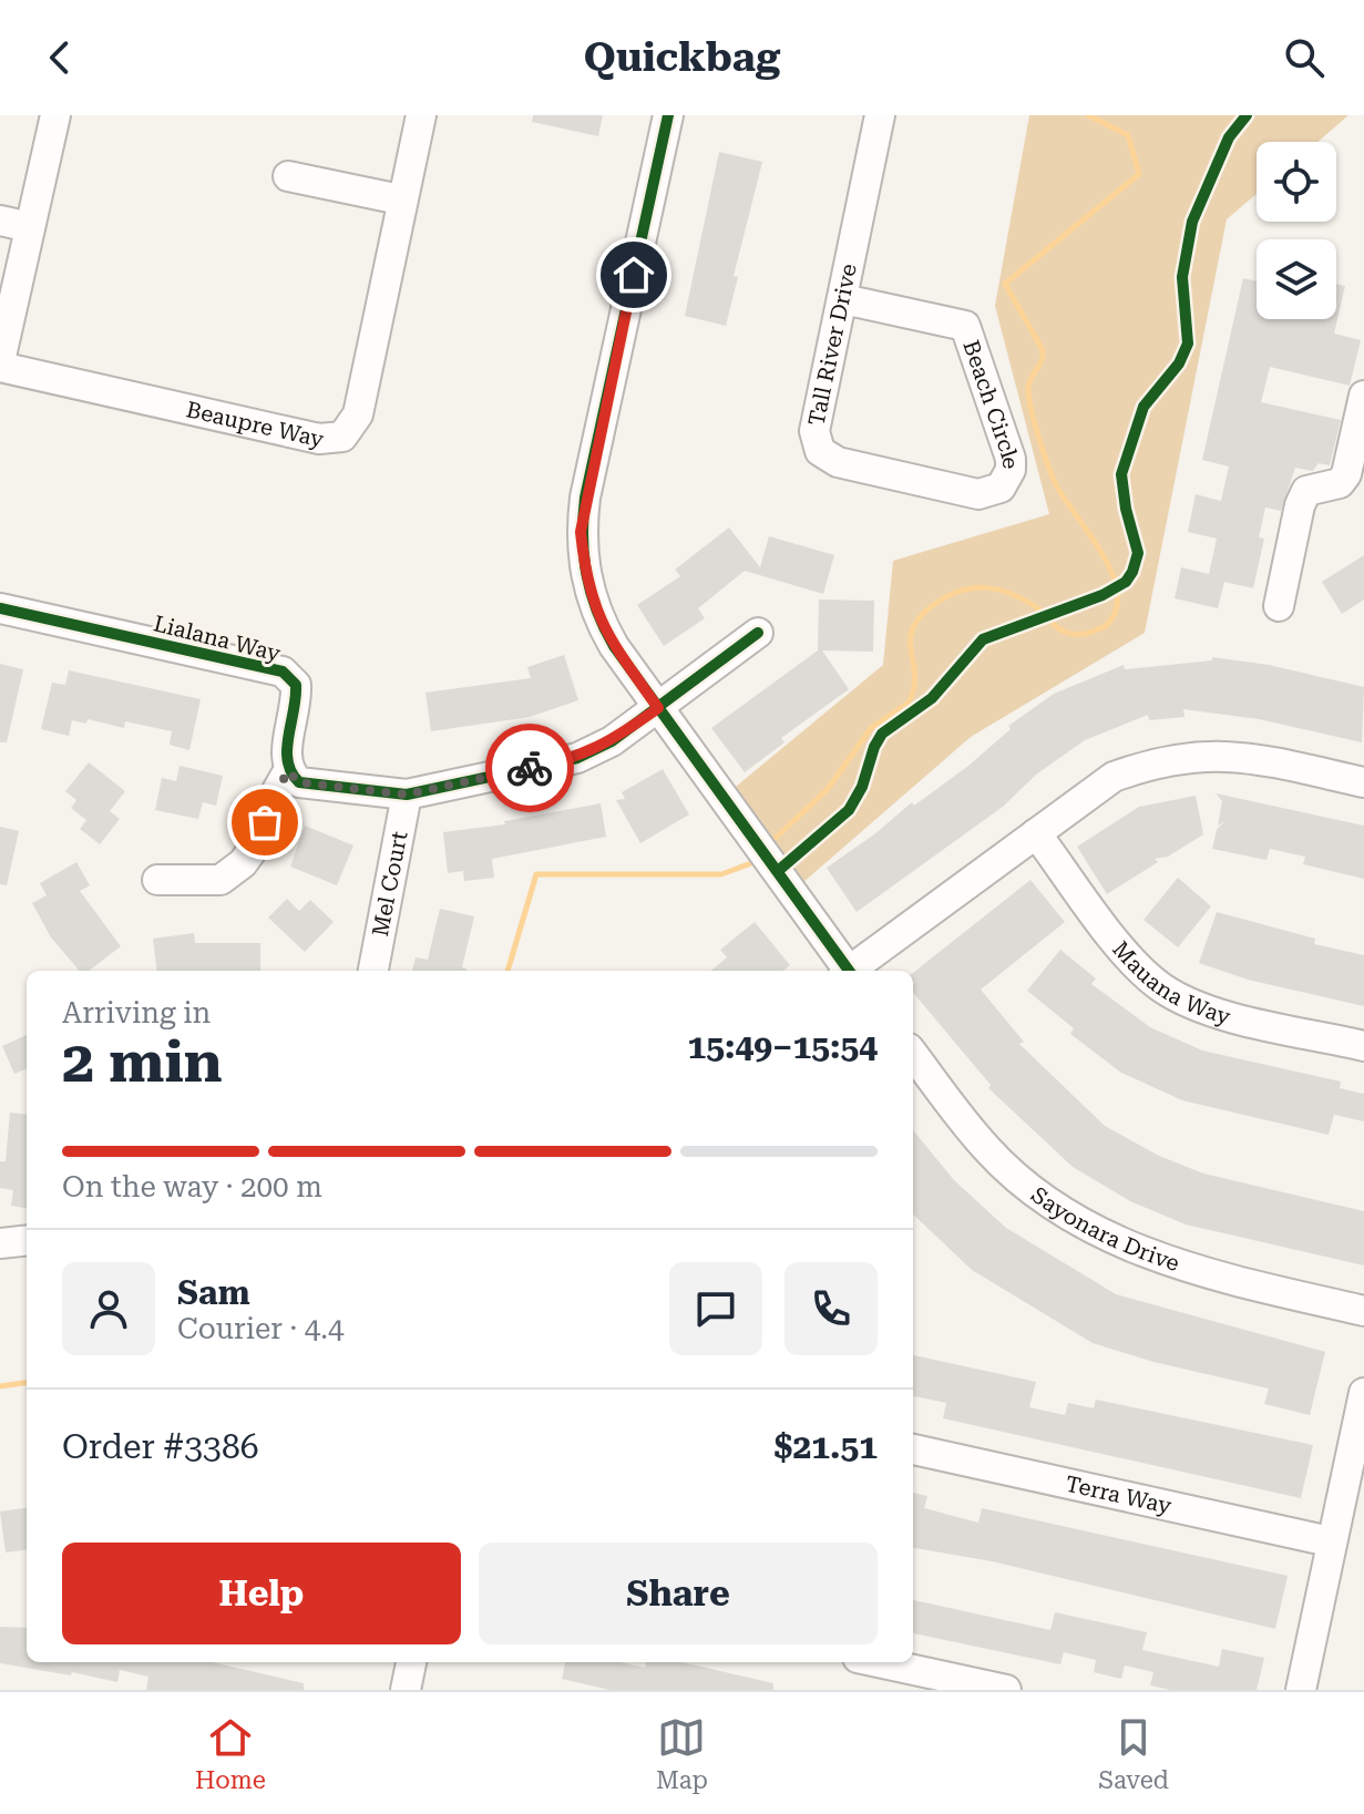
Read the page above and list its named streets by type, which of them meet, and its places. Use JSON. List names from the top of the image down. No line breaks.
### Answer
{"streets":{"street":["Tall River Drive","Beach Circle","Beaupre Way","Lialana Way","Mel Court","Mauana Way","Sayonara Drive","Terra Way"]},"crossings":[["Tall River Drive","Beach Circle"]],"page":{"header":"Quickbag","heading":["2 min","Arriving in","15:49–15:54"],"panel":["Sam","Courier · 4.4","Order #3386","$21.51"],"bar":"On the way · 200 m","buttons":["Help","Share"],"tabs":["Home","Map","Saved"]}}
